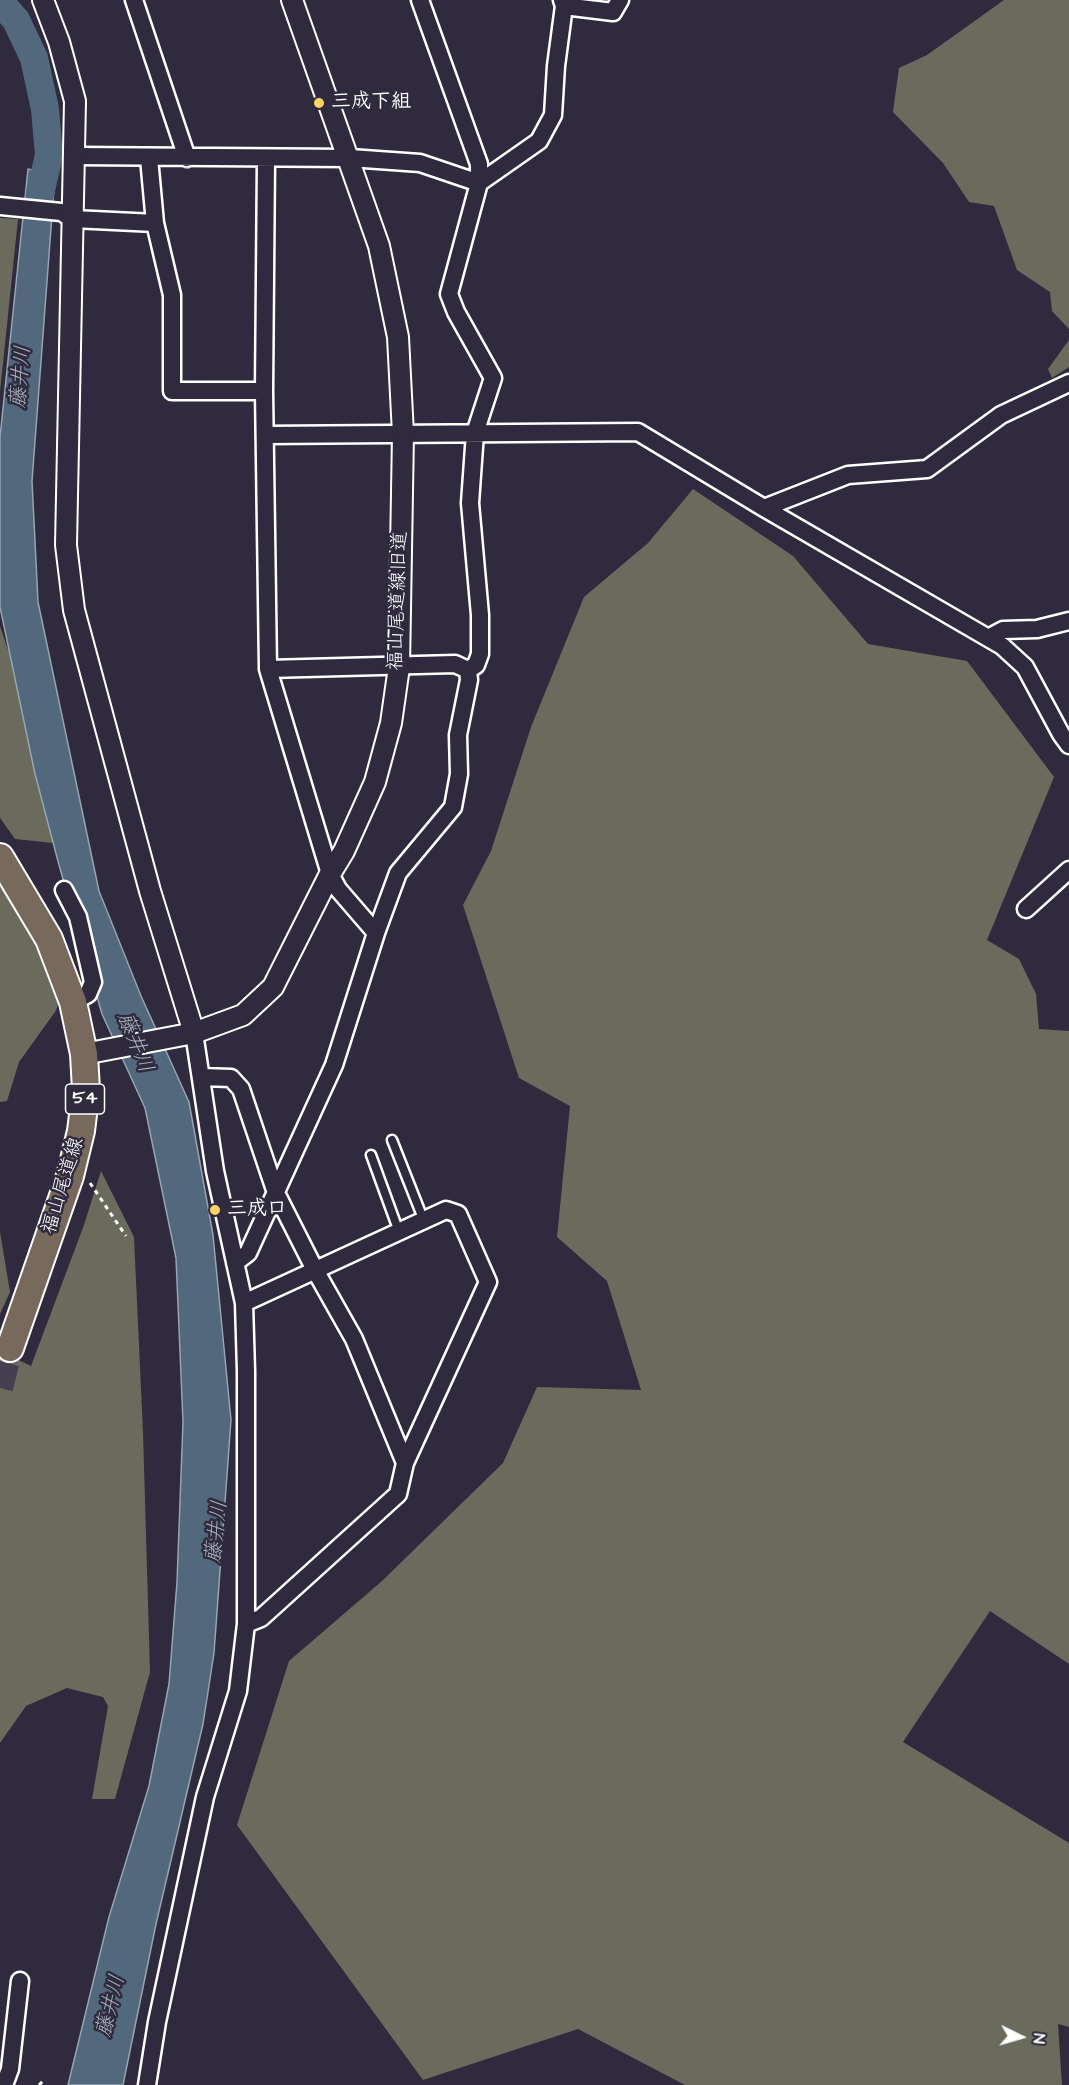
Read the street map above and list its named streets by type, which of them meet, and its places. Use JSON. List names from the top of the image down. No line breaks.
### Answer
{"streets":{"main road":["54","福山尾道線"],"street":["福山尾道線旧道"]},"crossings":[["福山尾道線旧道","福山尾道線"]],"water":["藤井川"],"places":["三成下組","三成口"],"north":"right"}
